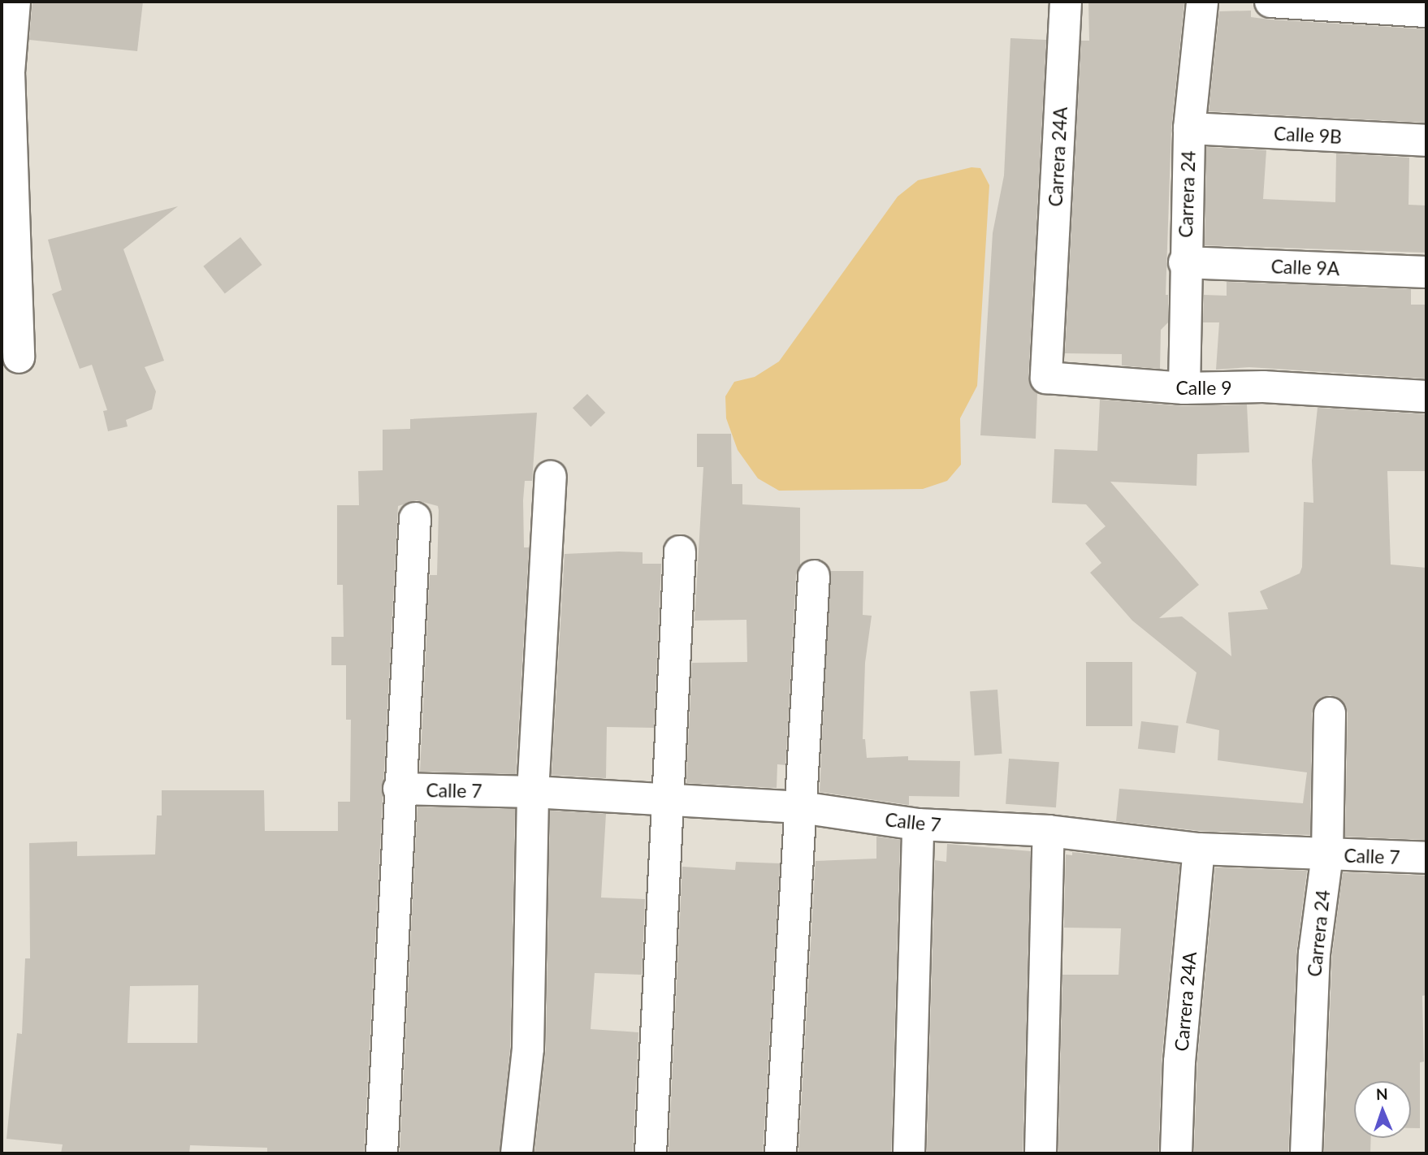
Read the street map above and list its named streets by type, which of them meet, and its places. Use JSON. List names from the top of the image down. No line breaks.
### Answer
{"streets":{"street":["Calle 9B","Carrera 24A","Carrera 24","Calle 9A","Calle 9","Calle 7"]},"crossings":[["Calle 9B","Carrera 24"],["Carrera 24A","Calle 9"],["Carrera 24A","Calle 7"],["Carrera 24","Calle 9A"],["Carrera 24","Calle 9"],["Carrera 24","Calle 7"]],"north":"top"}
